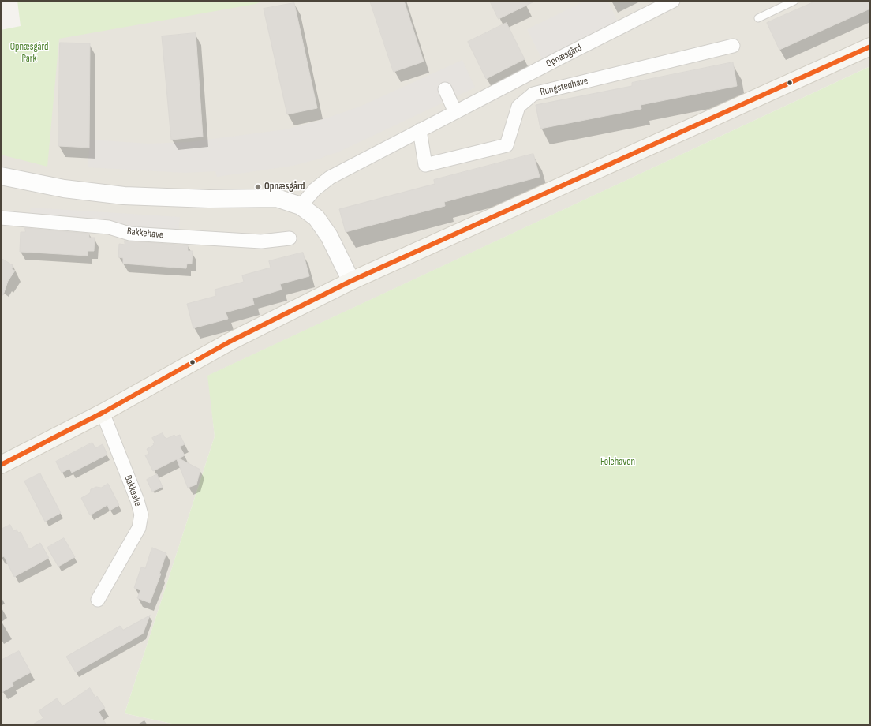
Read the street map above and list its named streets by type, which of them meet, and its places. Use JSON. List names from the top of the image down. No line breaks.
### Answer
{"streets":{"street":["Opnæsgård","Rungstedhave","Bakkehave","Bakkealle"]},"crossings":[["Opnæsgård","Rungstedhave"]],"parks":["Opnæsgård Park","Folehaven"],"places":["Opnæsgård"]}
